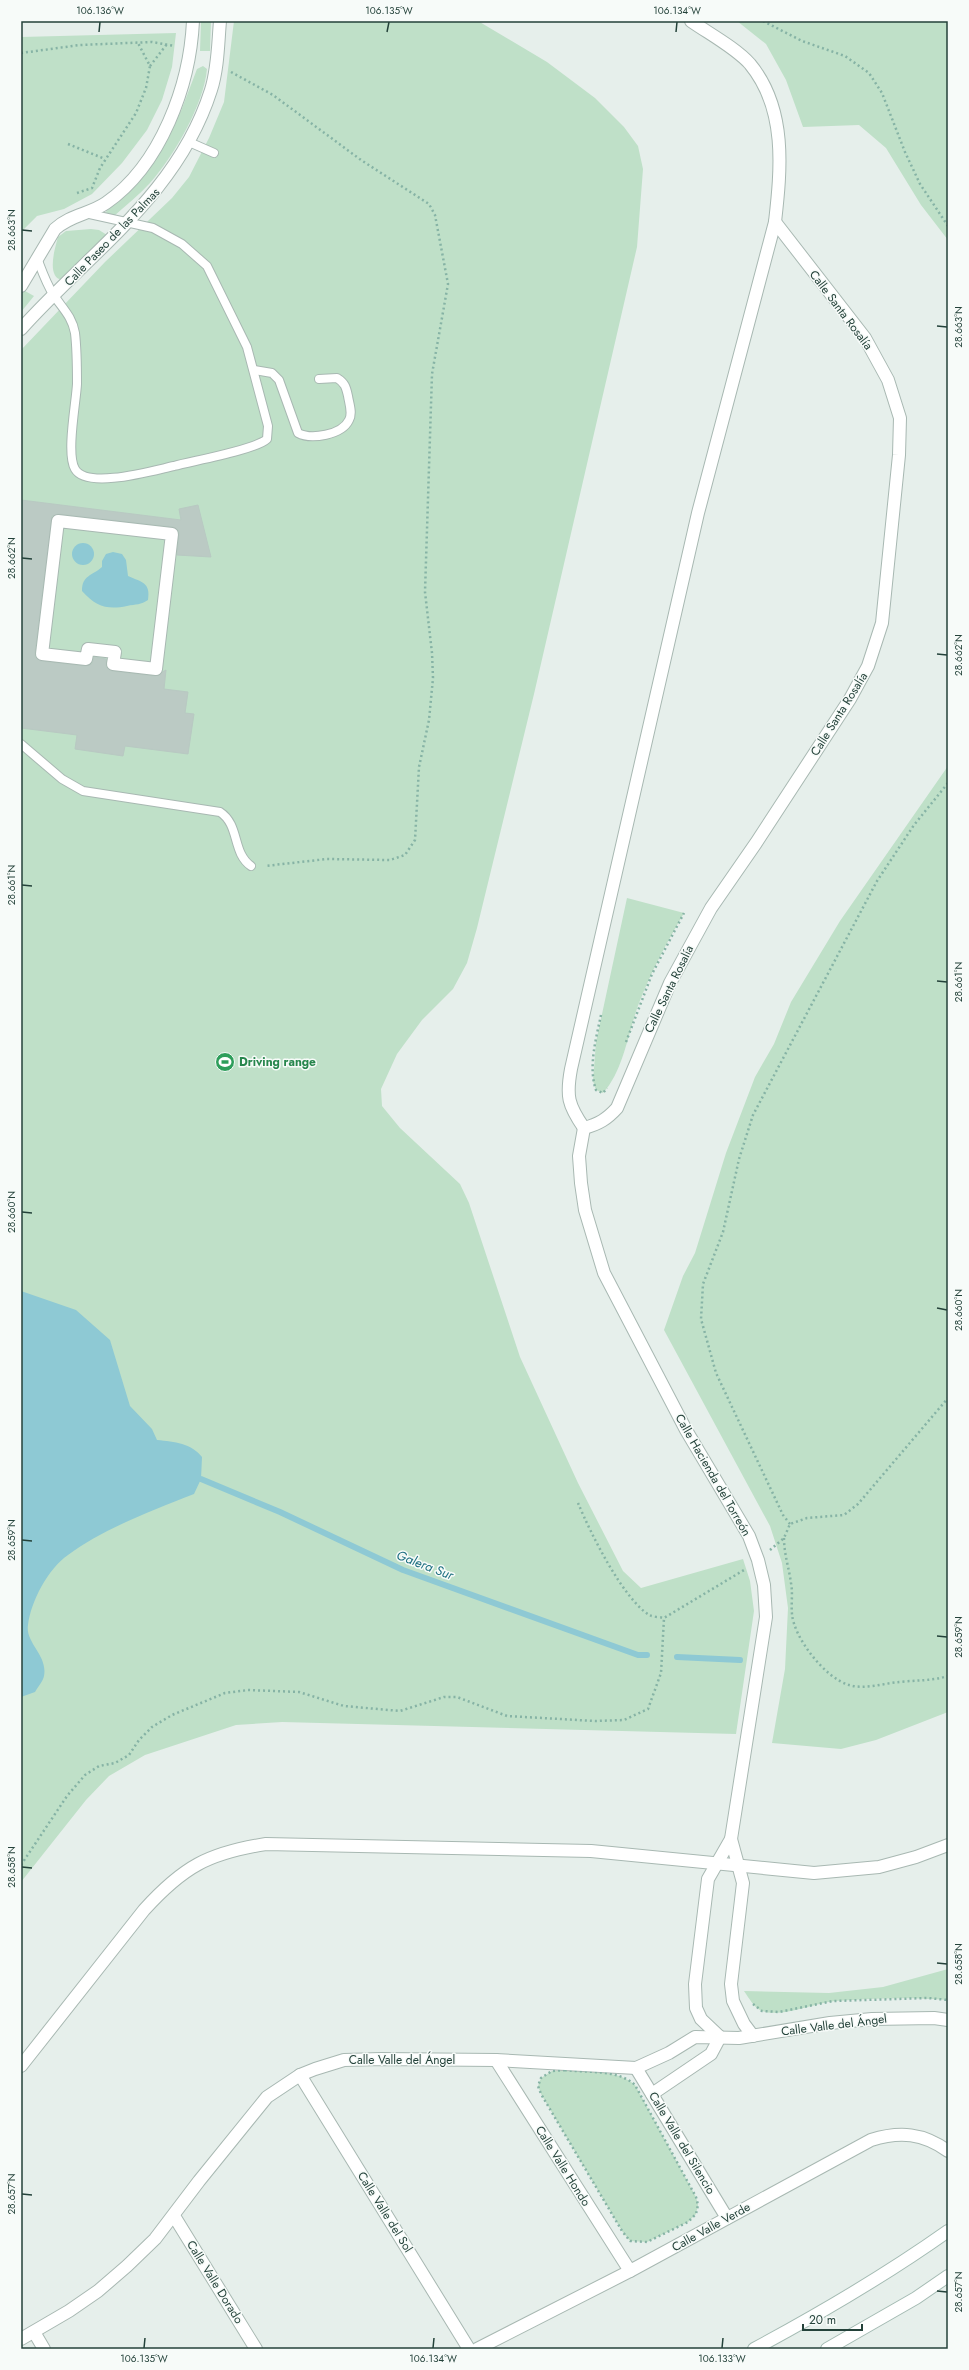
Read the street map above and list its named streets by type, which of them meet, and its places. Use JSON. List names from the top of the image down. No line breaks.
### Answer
{"streets":{"street":["Calle Paseo de las Palmas","Calle Santa Rosalía","Calle Hacienda del Torreón","Calle Valle del Ángel","Calle Valle del Silencio","Calle Valle Hondo","Calle Valle del Sol","Calle Valle Verde","Calle Valle Dorado"]},"crossings":[["Calle Santa Rosalía","Calle Hacienda del Torreón"],["Calle Hacienda del Torreón","Calle Valle del Ángel"],["Calle Valle del Ángel","Calle Valle del Silencio"],["Calle Valle del Ángel","Calle Valle Hondo"],["Calle Valle del Ángel","Calle Valle del Sol"],["Calle Valle del Ángel","Calle Valle Dorado"],["Calle Valle del Silencio","Calle Valle Verde"],["Calle Valle Hondo","Calle Valle Verde"]],"water":["Galera Sur"],"places":{"sports":["Driving range"]},"scale_bar":"20 m","coordinates":["106.136°W","106.135°W","106.134°W","28.663°N","28.662°N","28.661°N","28.660°N","28.659°N","28.658°N","28.657°N","106.133°W"]}
